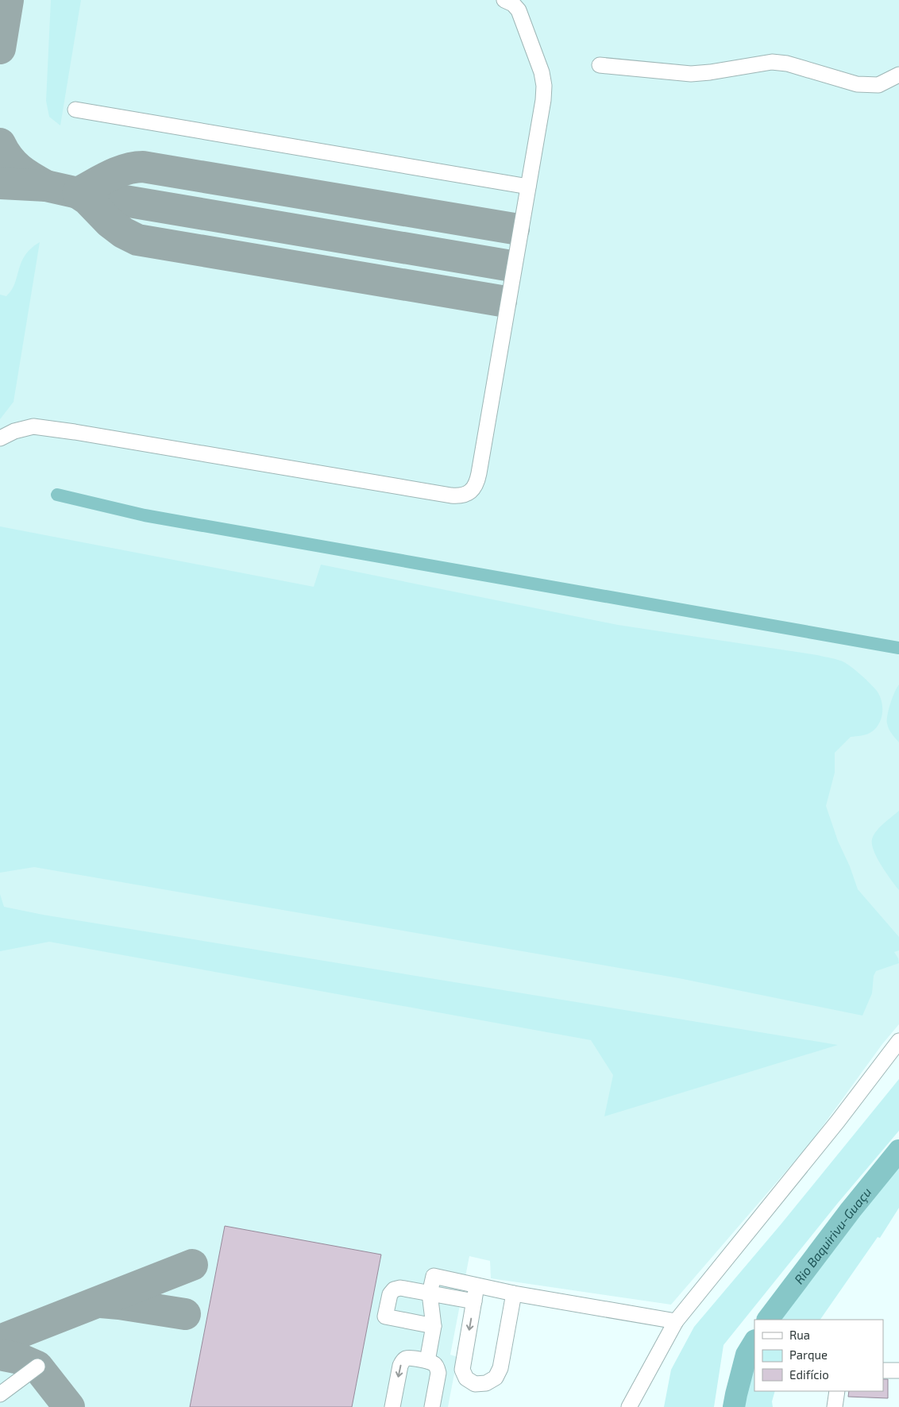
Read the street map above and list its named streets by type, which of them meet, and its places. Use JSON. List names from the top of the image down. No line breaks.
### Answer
{"water":["Rio Baquirivu-Guaçu"],"legend":["Rua","Parque","Edifício"]}
